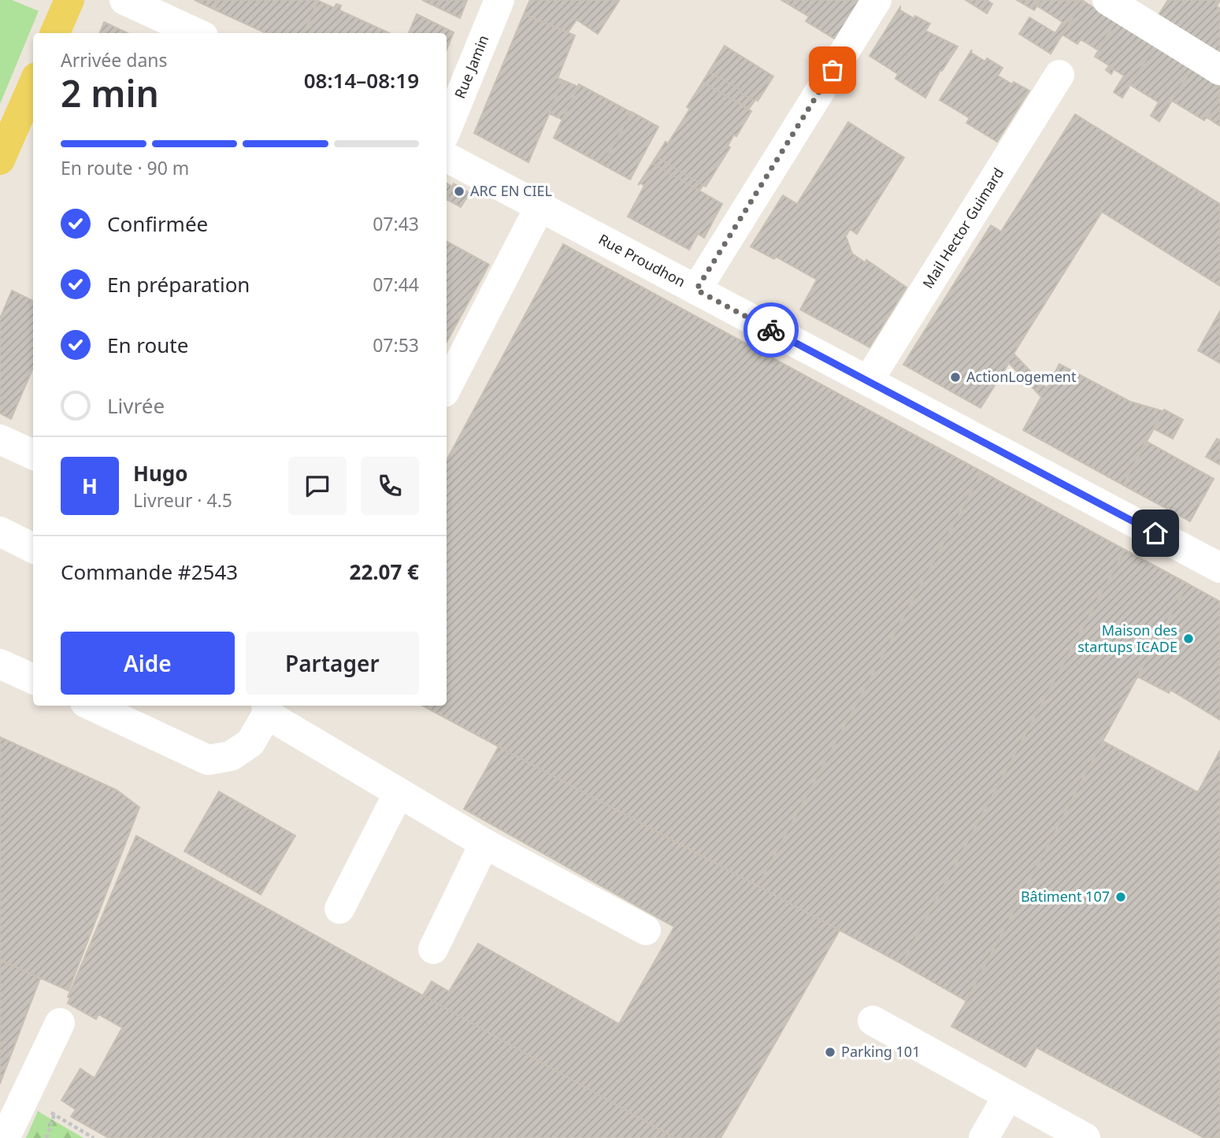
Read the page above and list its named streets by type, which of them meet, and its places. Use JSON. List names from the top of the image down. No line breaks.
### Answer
{"streets":{"street":["Rue Jamin","Mail Hector Guimard","Rue Proudhon"]},"crossings":[["Mail Hector Guimard","Rue Proudhon"]],"places":["ARC EN CIEL","ActionLogement","Maison des startups ICADE","Bâtiment 107","Parking 101"],"page":{"heading":["2 min","Arrivée dans","08:14–08:19"],"panel":["Hugo","Livreur · 4.5","Commande #2543","22.07 €"],"bar":"En route · 90 m","list":[["Confirmée","07:43"],["En préparation","07:44"],["En route","07:53"],"Livrée"],"round":"H","buttons":["Aide","Partager"]}}
